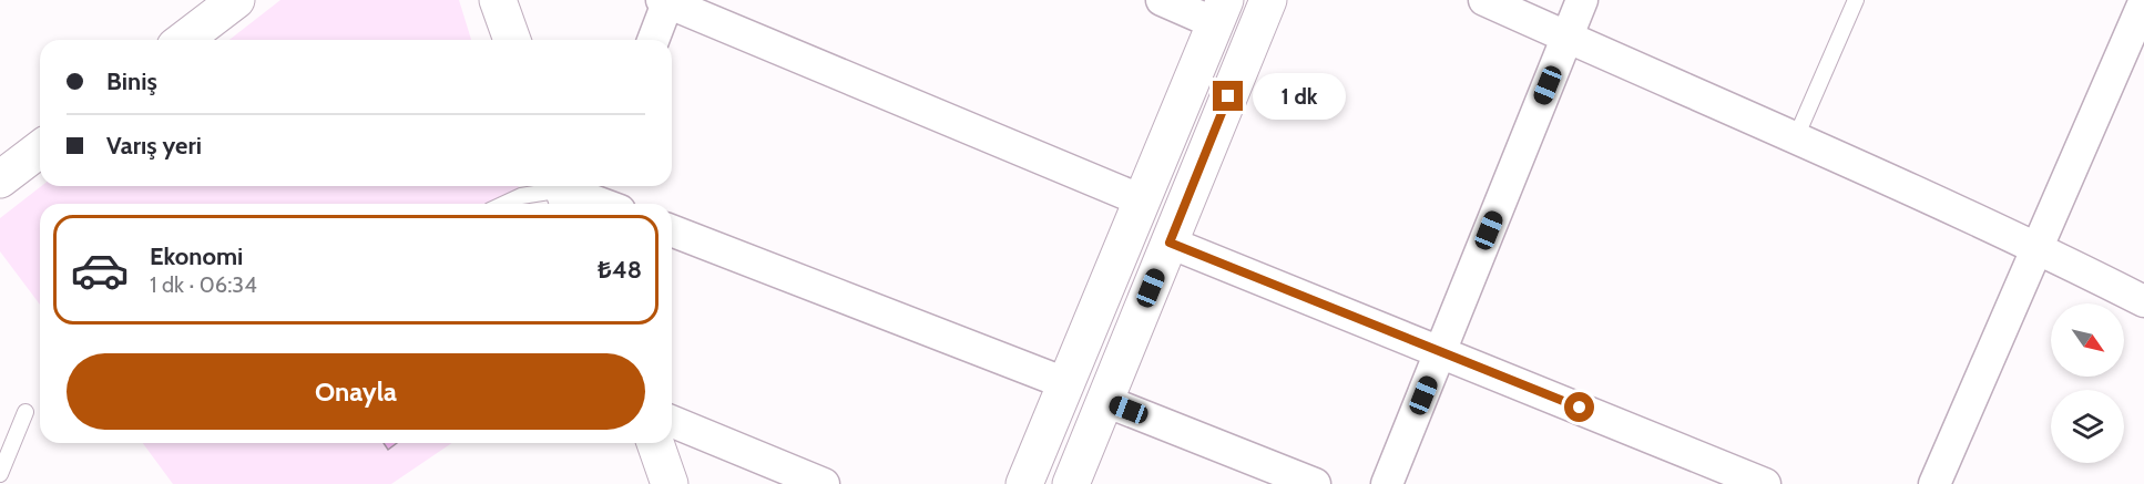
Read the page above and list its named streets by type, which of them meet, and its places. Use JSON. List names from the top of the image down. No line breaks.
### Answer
{"north":"bottom right","page":{"banner":["Biniş","Varış yeri"],"bubble":"1 dk","list":[{"name":"Ekonomi","note":"1 dk · 06:34","value":"₺48"}],"buttons":"Onayla"}}
